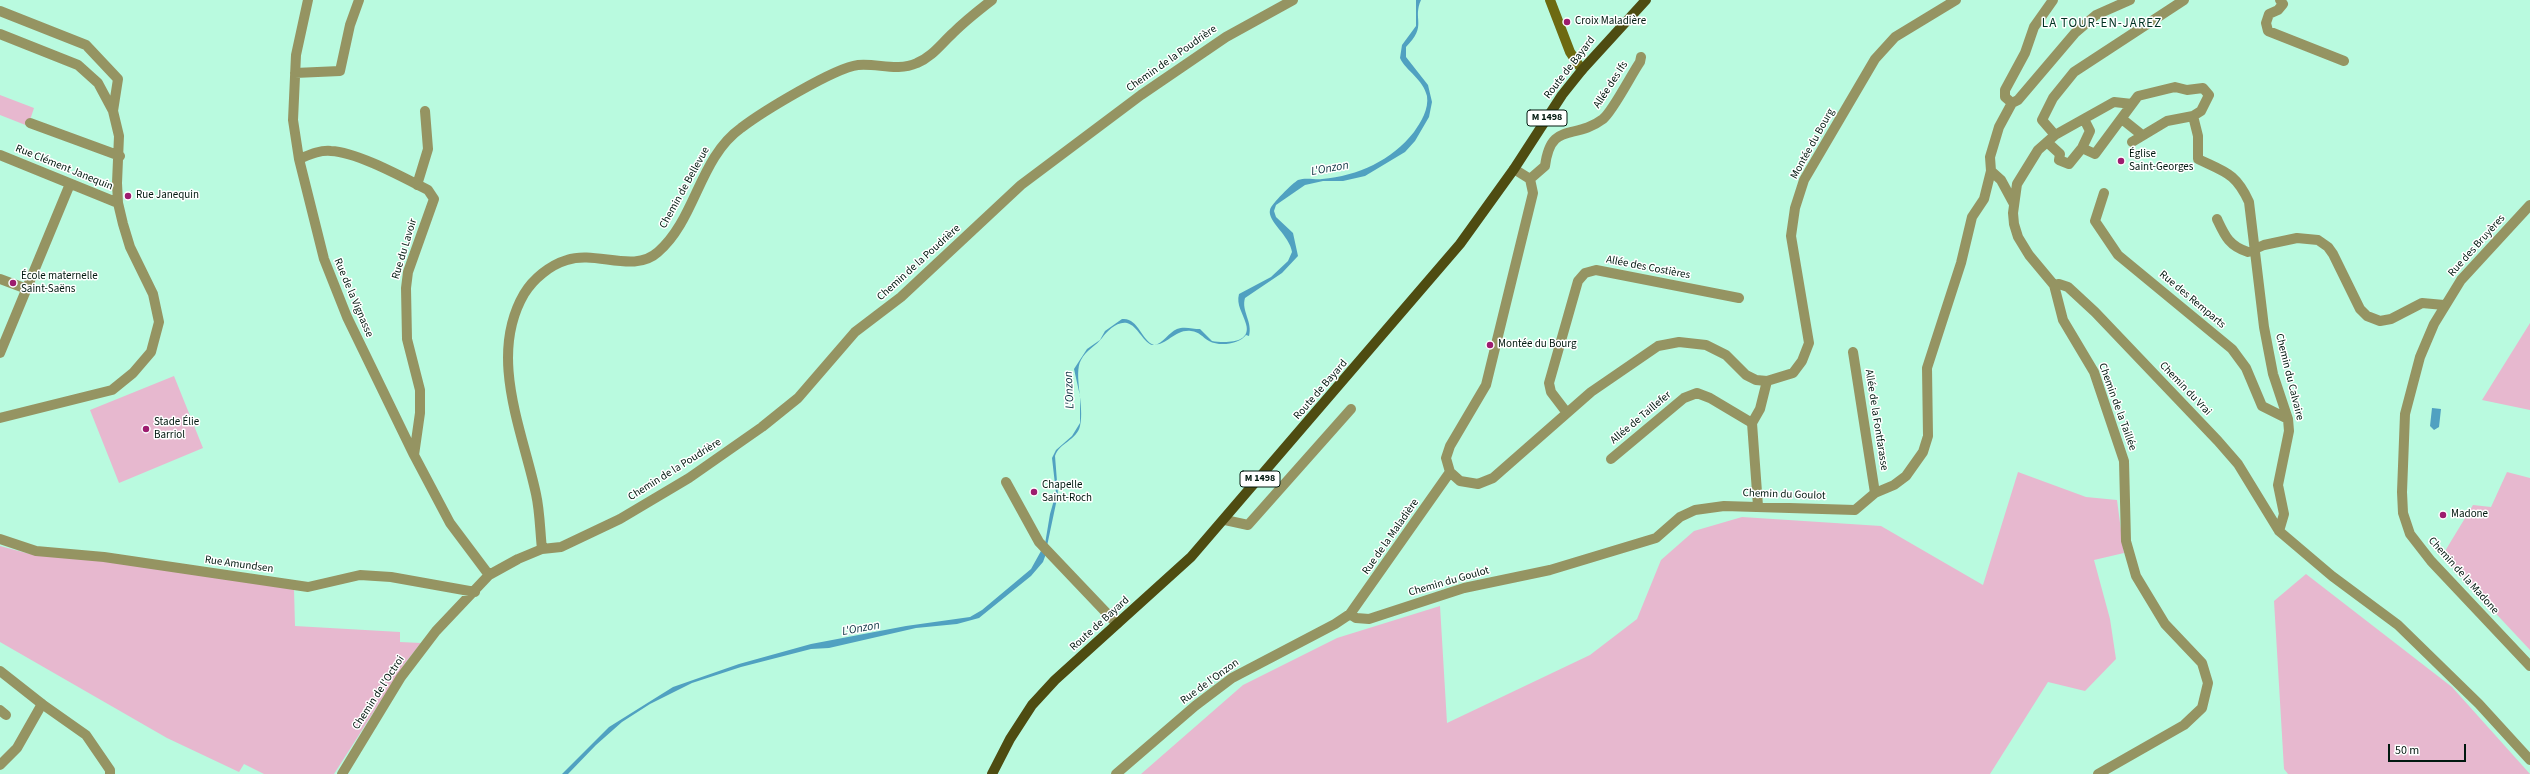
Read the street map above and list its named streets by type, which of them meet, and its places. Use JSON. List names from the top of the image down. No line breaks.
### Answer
{"streets":{"main road":["Route de Bayard","M 1498"],"street":["Chemin de la Poudrière","Allée des Ifs","Montée du Bourg","Rue Clément Janequin","Chemin de Bellevue","Rue des Bruyères","Rue du Lavoir","Allée des Costières","Rue de la Vignasse","Rue des Remparts","Chemin du Calvaire","Chemin du Vrai","Chemin de la Taillée","Allée de Taillefer","Allée de la Fontfarasse","Chemin du Goulot","Rue de la Maladière","Rue Amundsen","Chemin de la Madone","Rue de l'Onzon","Chemin de l'Octroi"]},"crossings":[["Chemin de la Poudrière","Chemin de Bellevue"],["Rue des Bruyères","Chemin de la Madone"],["Rue du Lavoir","Rue de la Vignasse"],["Rue de la Vignasse","Chemin de l'Octroi"],["Rue des Remparts","Chemin du Calvaire"],["Chemin du Calvaire","Chemin du Vrai"],["Chemin du Vrai","Chemin de la Taillée"],["Allée de la Fontfarasse","Chemin du Goulot"],["Chemin du Goulot","Rue de la Maladière"],["Chemin du Goulot","Rue de l'Onzon"],["Rue de la Maladière","Rue de l'Onzon"],["Rue Amundsen","Chemin de l'Octroi"]],"districts":["LA TOUR-EN-JAREZ"],"water":["L'Onzon"],"places":["Croix Maladière","Église Saint-Georges","Rue Janequin","École maternelle Saint-Saëns","Montée du Bourg","Stade Élie Barriol","Chapelle Saint-Roch","Madone"],"scale_bar":"50 m"}
